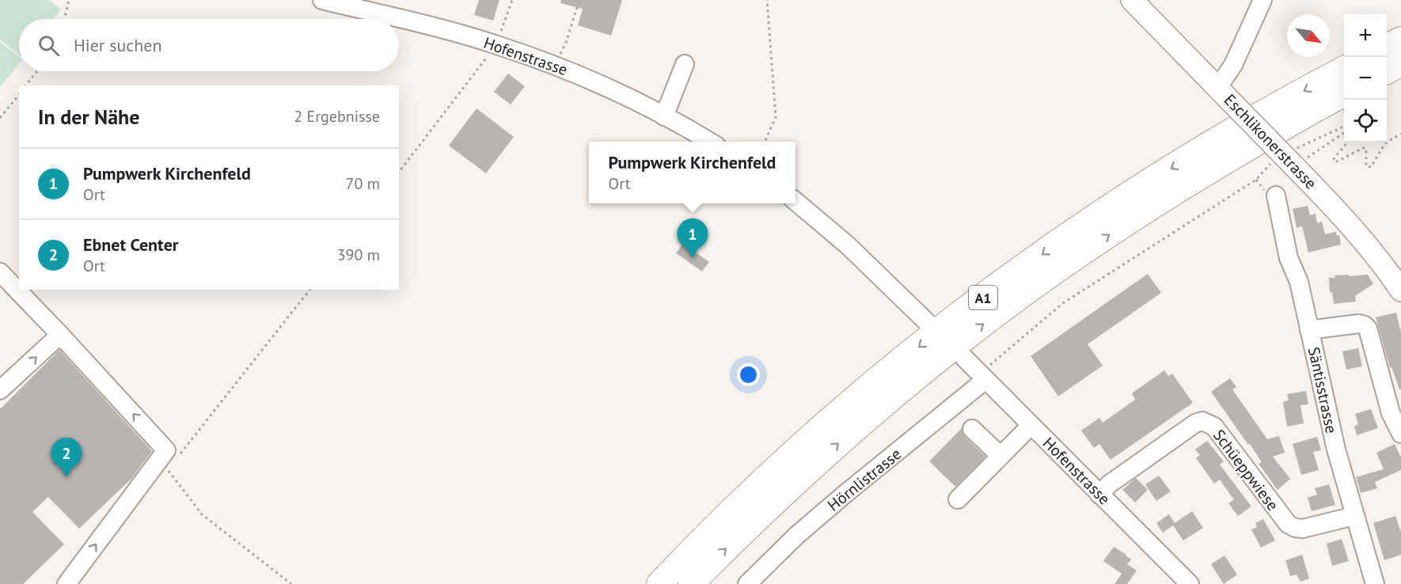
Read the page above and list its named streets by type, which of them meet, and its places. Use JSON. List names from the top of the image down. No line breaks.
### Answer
{"streets":{"highway":["A1"],"main road":["Eschlikonerstrasse"],"street":["Hofenstrasse","Säntisstrasse","Schüeppwiese","Hörnlistrasse"]},"crossings":[["Hofenstrasse","Schüeppwiese"],["Hofenstrasse","Hörnlistrasse"],["Säntisstrasse","Schüeppwiese"]],"north":"bottom right","page":{"map_buttons":["+","−"],"search":"Hier suchen","heading":["In der Nähe","2 Ergebnisse"],"popup":["Pumpwerk Kirchenfeld","Ort"],"list":[{"mark":"1","name":"Pumpwerk Kirchenfeld","note":"Ort","value":"70 m"},{"mark":"2","name":"Ebnet Center","note":"Ort","value":"390 m"}],"pins":["1","2"]}}
